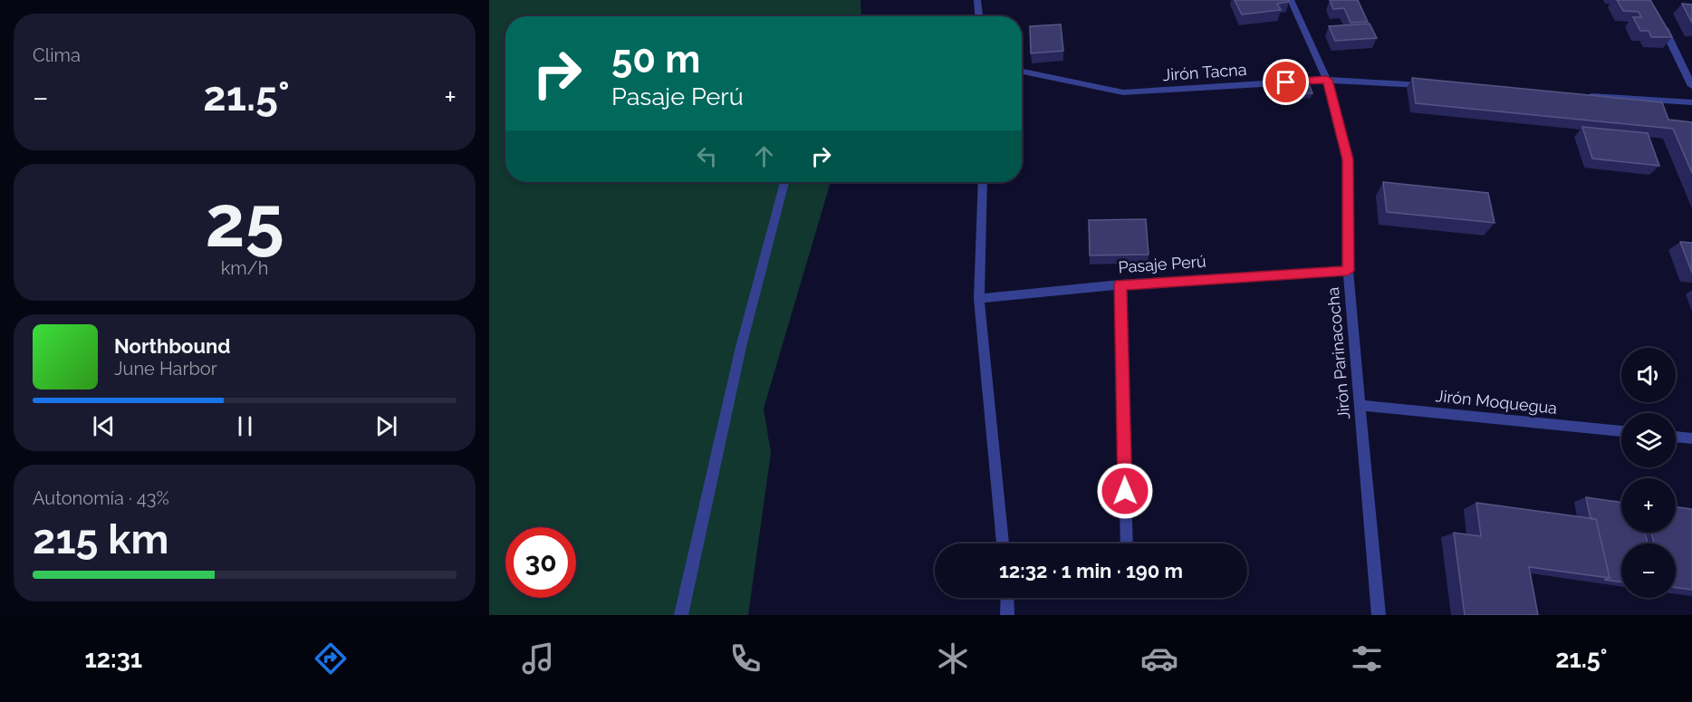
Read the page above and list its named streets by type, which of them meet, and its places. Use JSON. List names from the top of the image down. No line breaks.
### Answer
{"streets":{"street":["Jirón Tacna","Pasaje Perú","Jirón Parinacocha","Jirón Moquegua"]},"crossings":[["Jirón Tacna","Jirón Parinacocha"],["Pasaje Perú","Jirón Parinacocha"],["Jirón Parinacocha","Jirón Moquegua"]],"page":{"tile":["Clima",["25","km/h"],["Autonomía · 43%","215 km"]],"turn":["50 m","Pasaje Perú"],"heat":["−","21.5°","+"],"song":["Northbound","June Harbor"],"map_buttons":["+","−"],"limit":"30","trip":"12:32 · 1 min · 190 m","tabs":["12:31","21.5°"]}}
